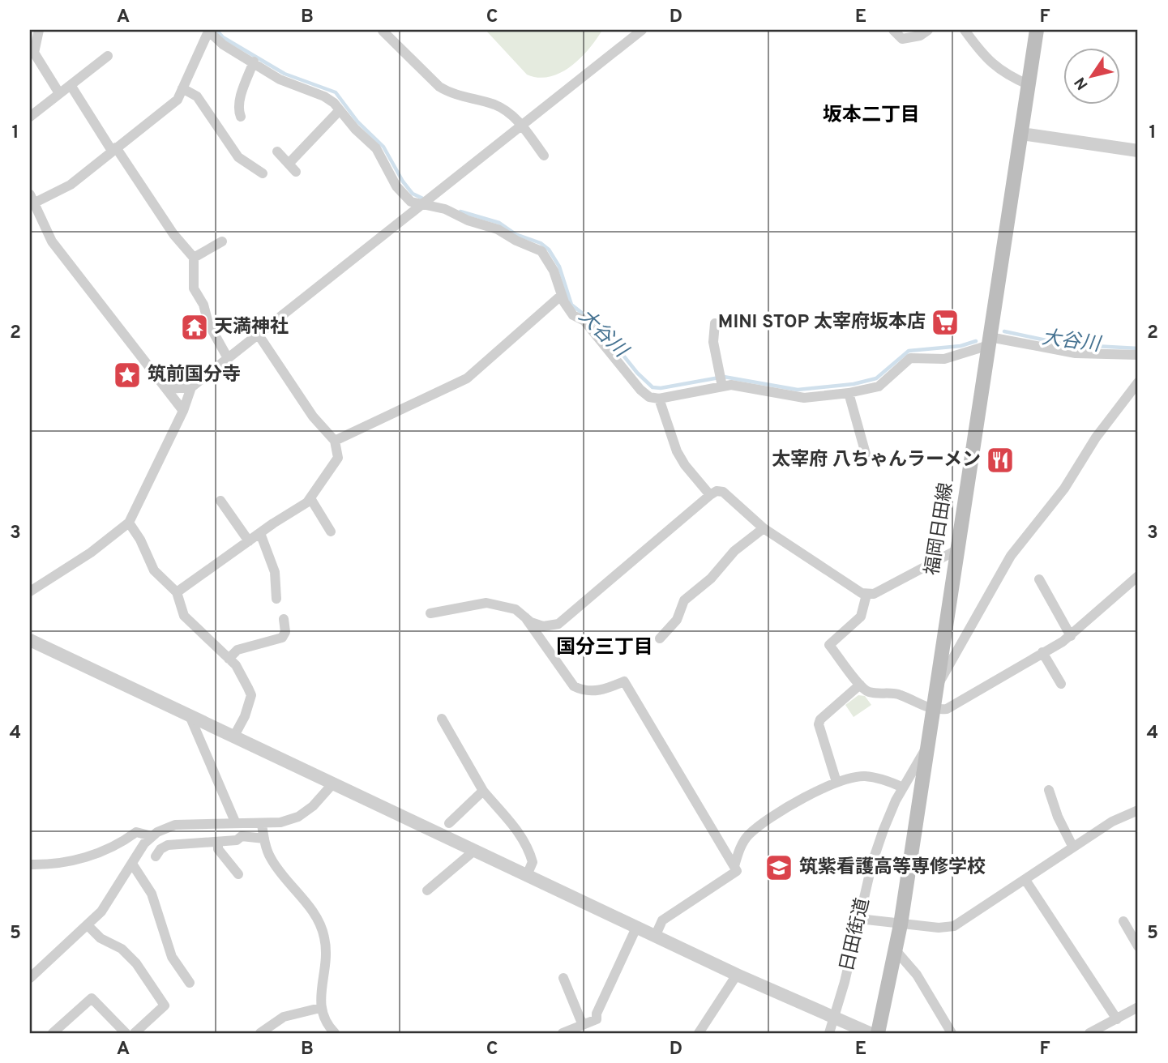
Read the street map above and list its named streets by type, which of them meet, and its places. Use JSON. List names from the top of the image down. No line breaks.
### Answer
{"streets":{"main road":["福岡日田線"],"street":["日田街道"]},"crossings":[["福岡日田線","日田街道"]],"districts":["坂本二丁目","国分三丁目"],"water":["大谷川"],"places":{"supermarket":["MINI STOP 太宰府坂本店"],"temple":["天満神社"],"place":["筑前国分寺"],"restaurant":["太宰府 八ちゃんラーメン"],"school or university":["筑紫看護高等専修学校"]},"north":"bottom left","grid":{"columns":["A","B","C","D","E","F"],"rows":["1","2","3","4","5"]}}
